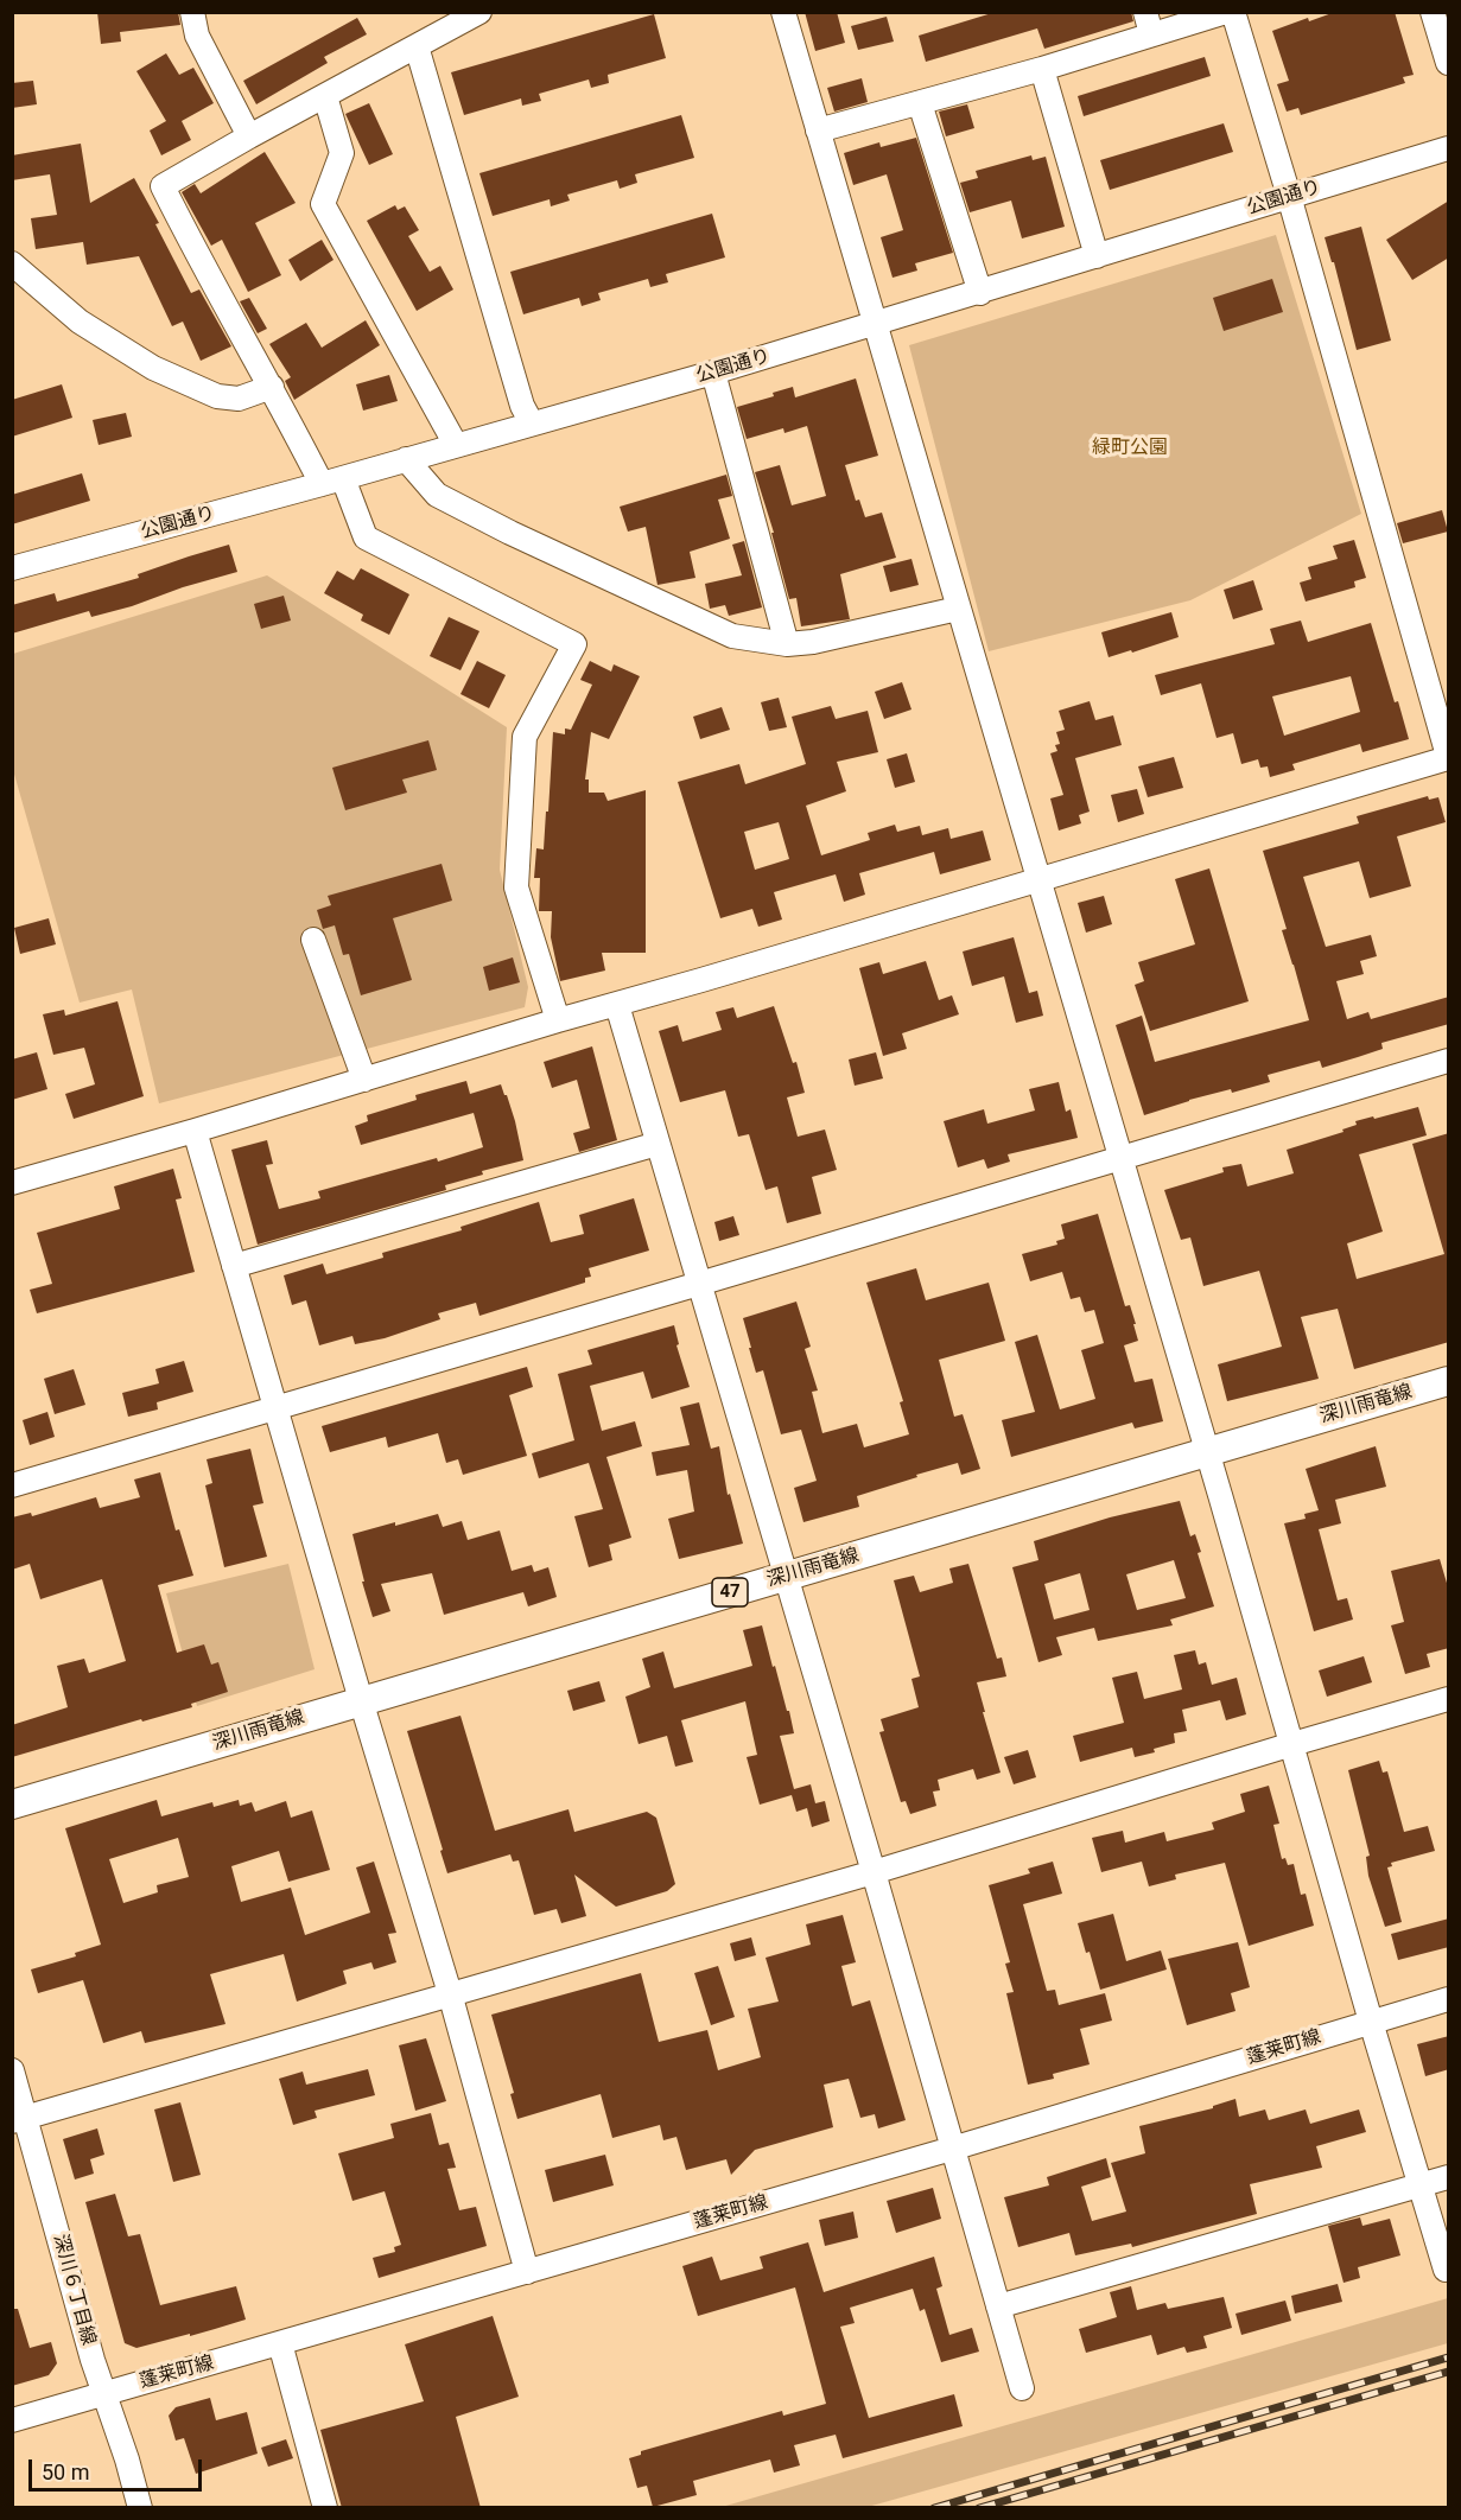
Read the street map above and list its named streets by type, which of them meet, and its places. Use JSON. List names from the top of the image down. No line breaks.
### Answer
{"streets":{"main road":["深川雨竜線","47"],"street":["公園通り","蓬莱町線","深川６丁目線"]},"crossings":[["蓬莱町線","深川６丁目線"]],"parks":["緑町公園"],"scale_bar":"50 m"}
